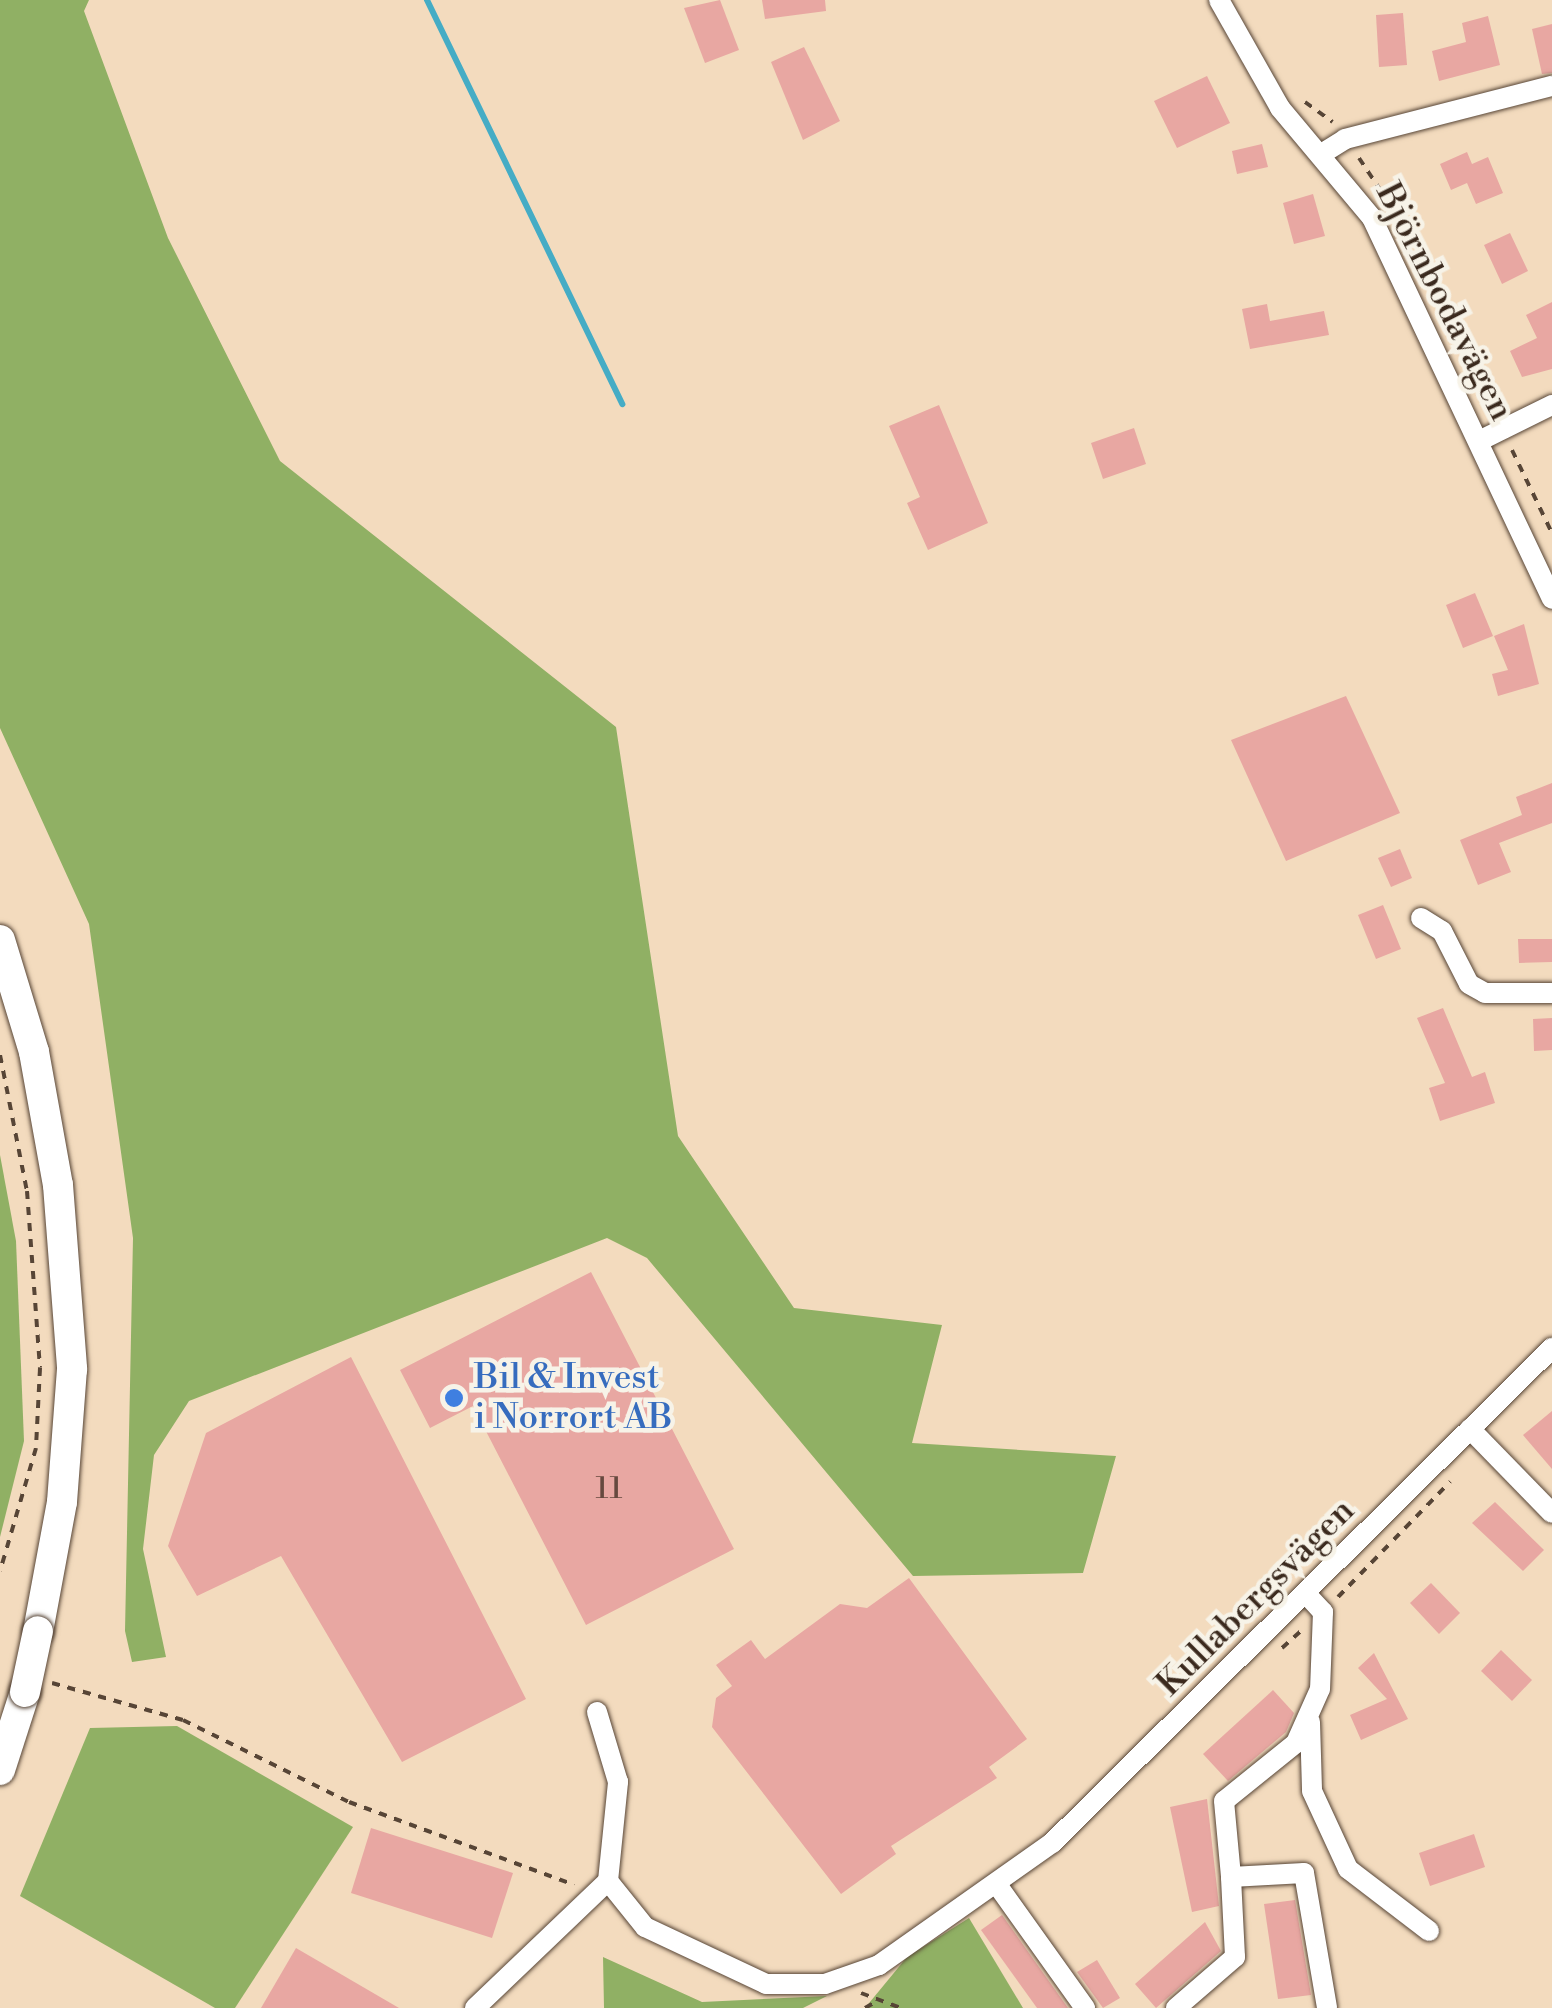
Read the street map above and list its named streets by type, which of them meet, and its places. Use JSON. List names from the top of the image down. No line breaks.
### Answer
{"streets":{"street":["Björnbodavägen","Kullabergsvägen"]},"places":["Bil & Invest i Norrort AB"],"house_numbers":["11"]}
